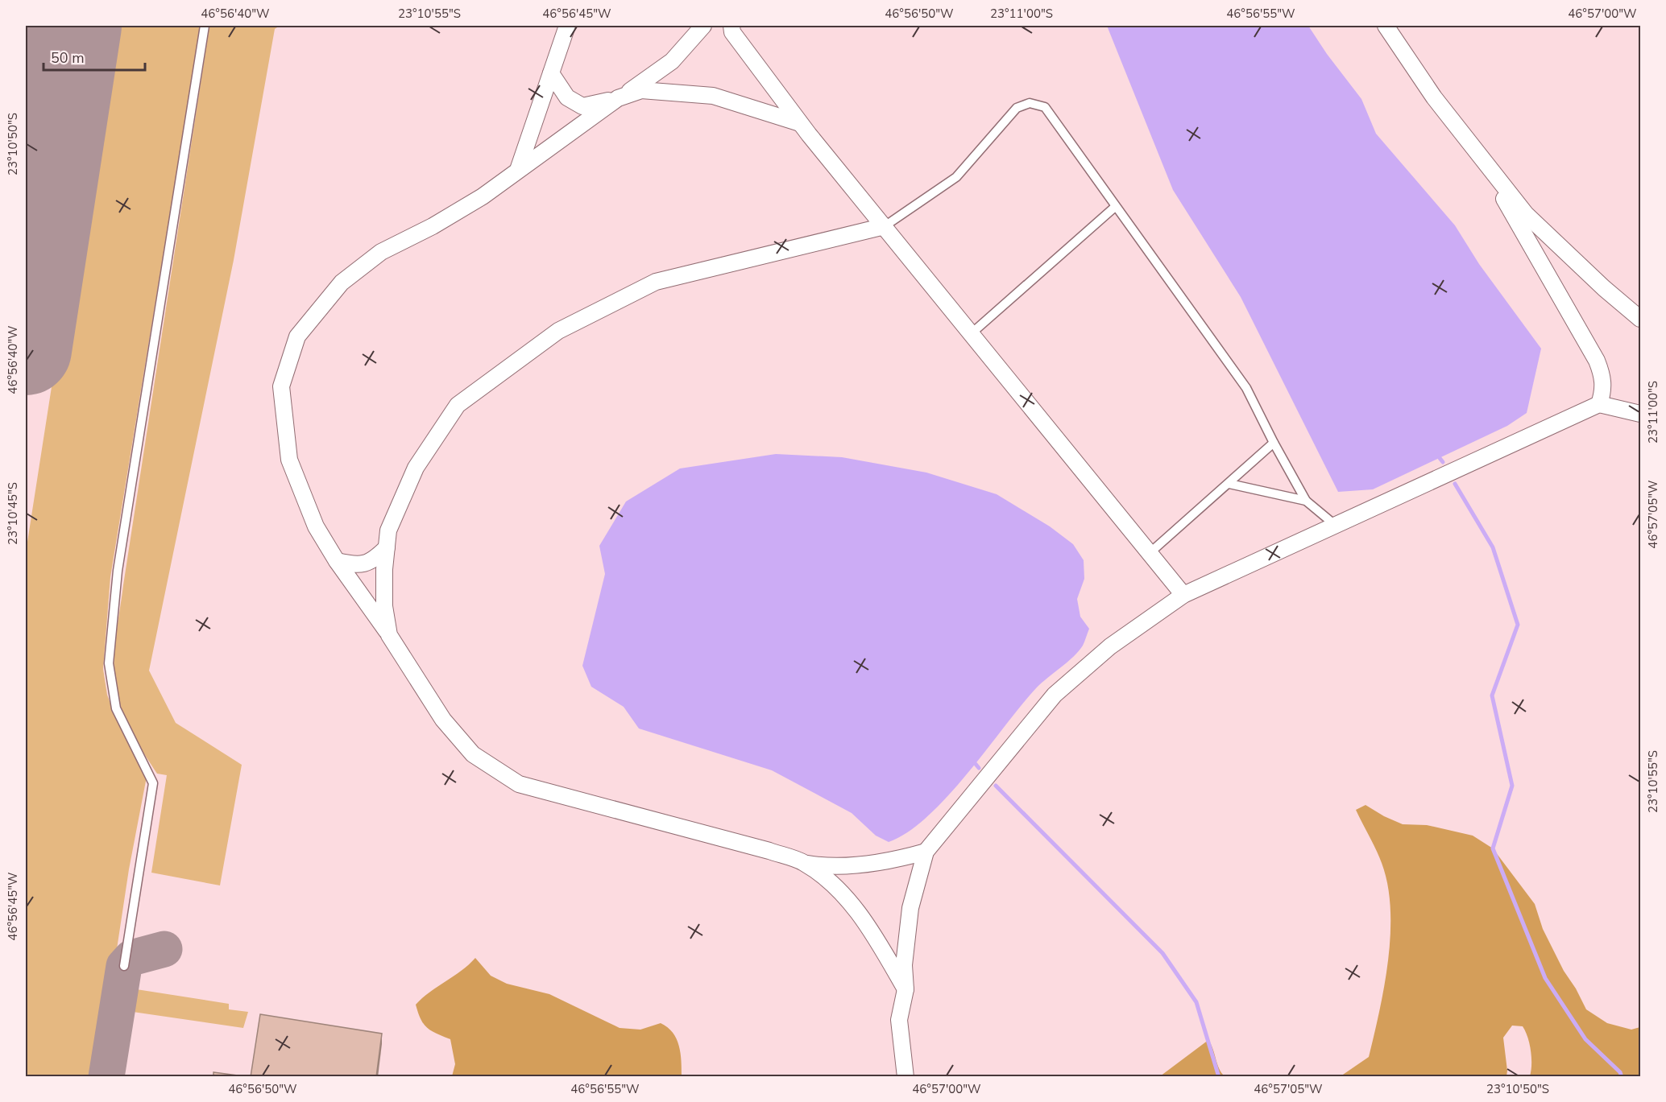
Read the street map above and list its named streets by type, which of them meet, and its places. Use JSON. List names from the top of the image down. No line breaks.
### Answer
{"scale_bar":"50 m","coordinates":["46°56'40\"W","23°10'55\"S","46°56'45\"W","46°56'50\"W","23°11'00\"S","46°56'55\"W","46°57'00\"W","23°10'50\"S","23°10'45\"S","46°57'05\"W"]}
